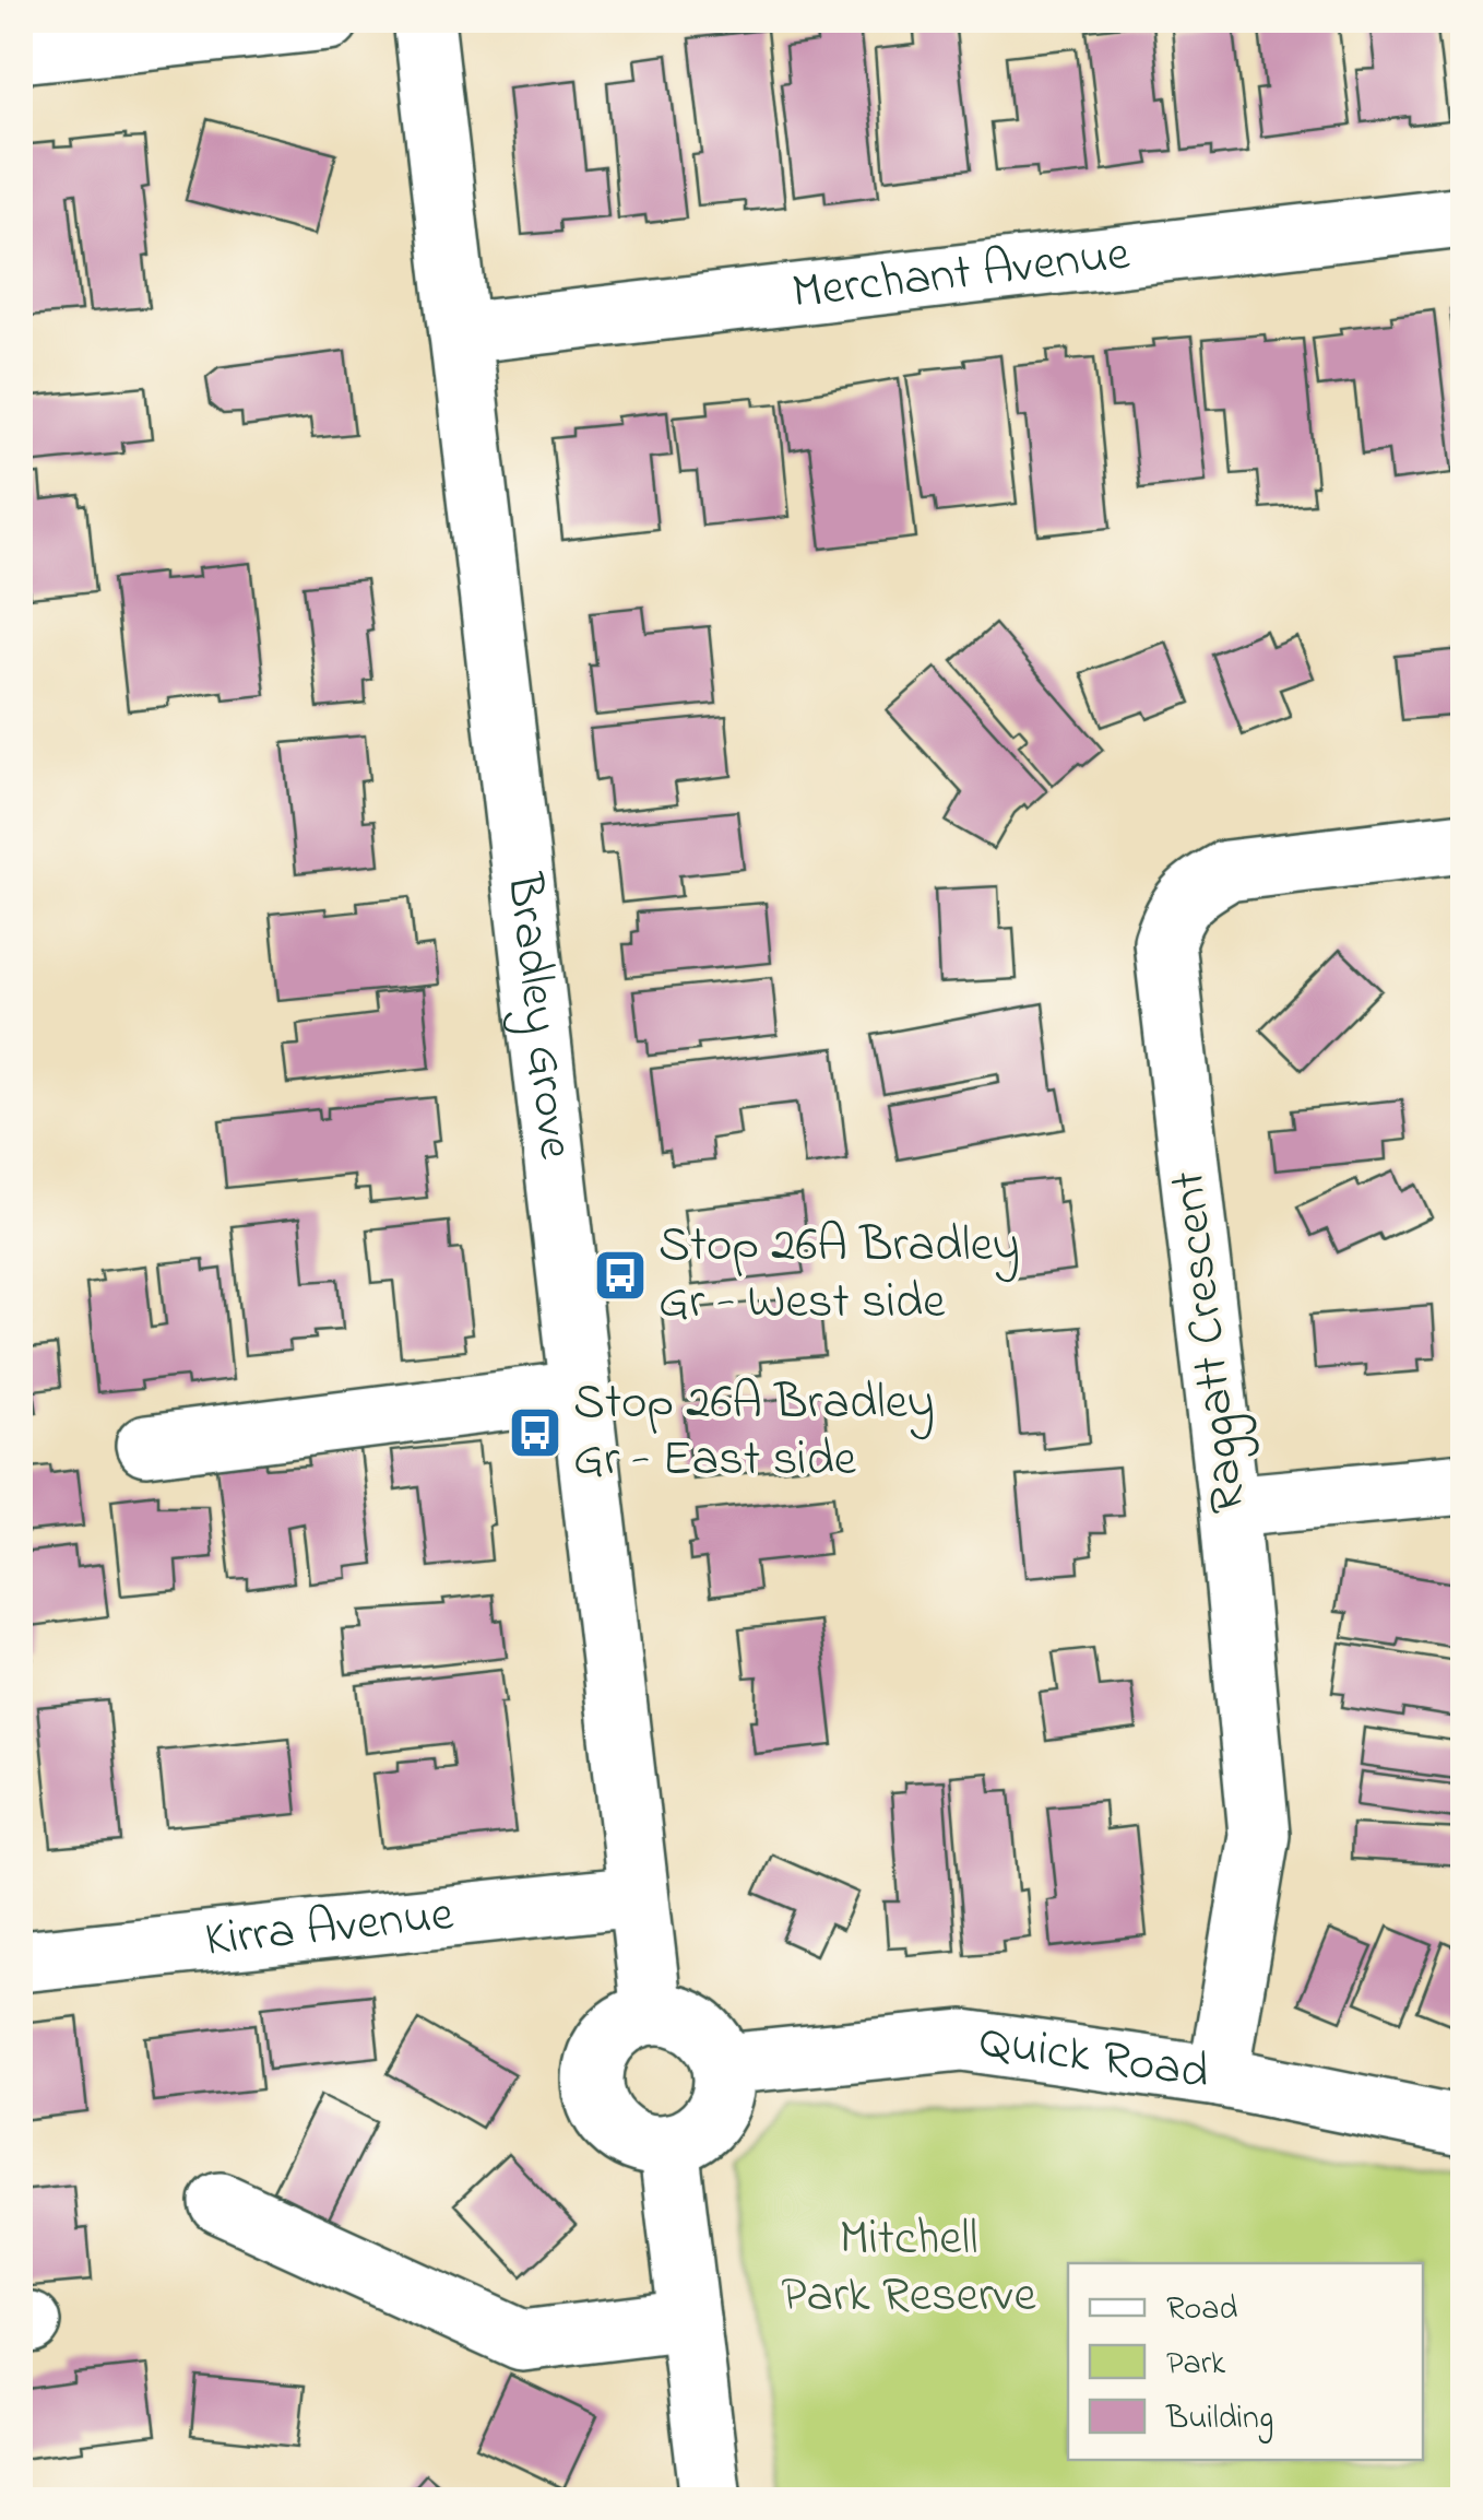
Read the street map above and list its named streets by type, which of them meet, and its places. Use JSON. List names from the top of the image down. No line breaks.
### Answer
{"streets":{"street":["Merchant Avenue","Bradley Grove","Raggatt Crescent","Kirra Avenue","Quick Road"]},"crossings":[["Merchant Avenue","Bradley Grove"],["Bradley Grove","Kirra Avenue"],["Bradley Grove","Quick Road"],["Raggatt Crescent","Quick Road"]],"parks":["Mitchell Park Reserve"],"places":{"bus stop":["Stop 26A Bradley Gr - West side","Stop 26A Bradley Gr - East side"]},"legend":["Road","Park","Building"]}
